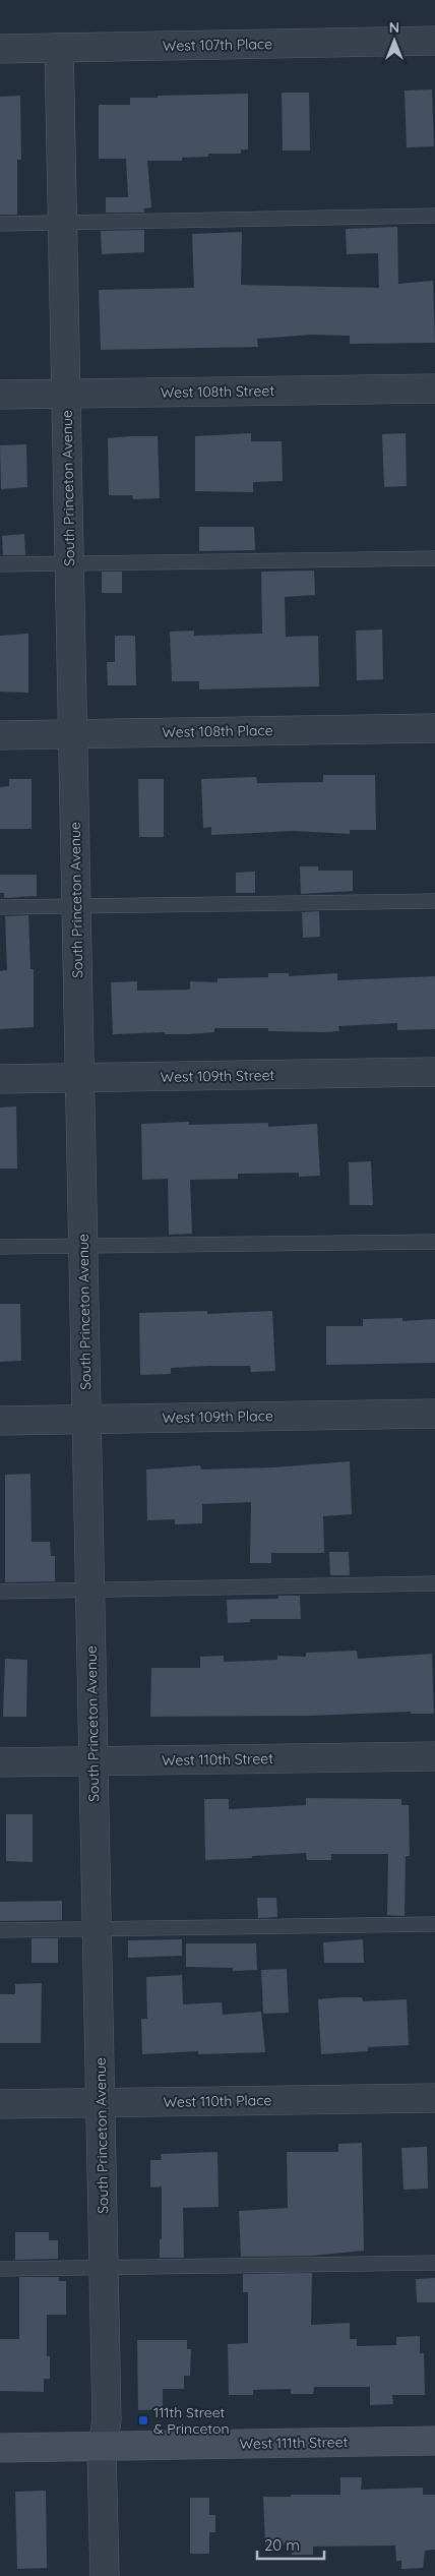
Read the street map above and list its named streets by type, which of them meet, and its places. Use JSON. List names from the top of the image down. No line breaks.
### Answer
{"streets":{"main road":["West 111th Street"],"street":["West 107th Place","West 108th Street","South Princeton Avenue","West 108th Place","West 109th Street","West 109th Place","West 110th Street","West 110th Place"]},"crossings":[["West 107th Place","South Princeton Avenue"],["West 108th Street","South Princeton Avenue"],["South Princeton Avenue","West 108th Place"],["South Princeton Avenue","West 109th Street"],["South Princeton Avenue","West 109th Place"],["South Princeton Avenue","West 110th Street"],["South Princeton Avenue","West 110th Place"],["South Princeton Avenue","West 111th Street"]],"places":{"transit":["111th Street & Princeton"]},"scale_bar":"20 m","north":"top"}
